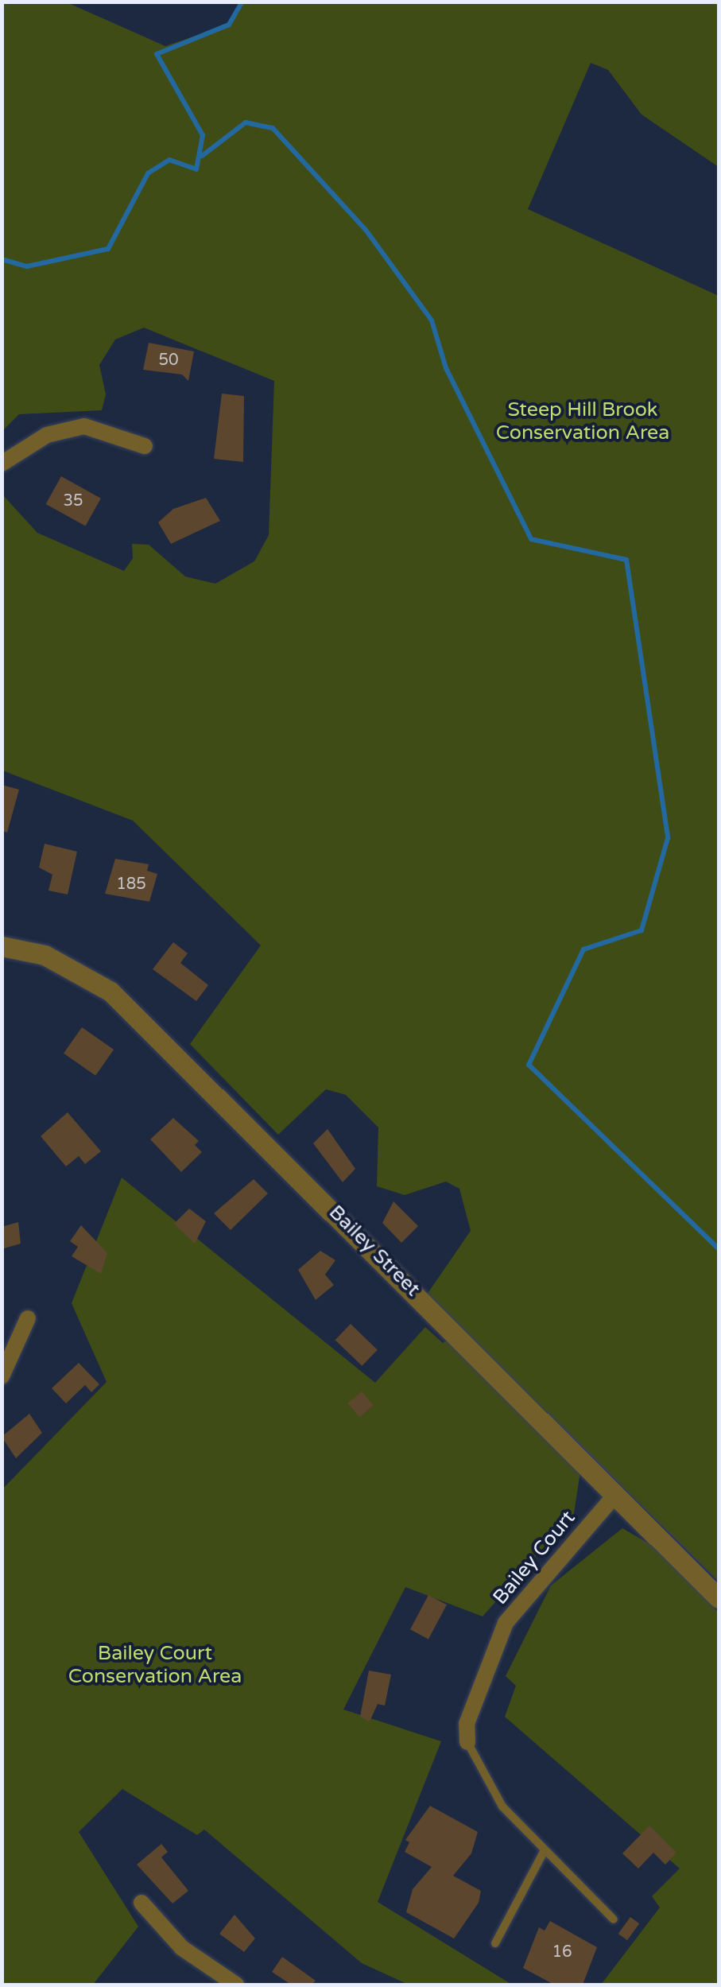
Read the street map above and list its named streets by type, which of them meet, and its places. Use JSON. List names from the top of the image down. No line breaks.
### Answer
{"streets":{"street":["Bailey Street","Bailey Court"]},"crossings":[["Bailey Street","Bailey Court"]],"parks":["Steep Hill Brook Conservation Area","Bailey Court Conservation Area"],"house_numbers":["50","35","185","16"]}
